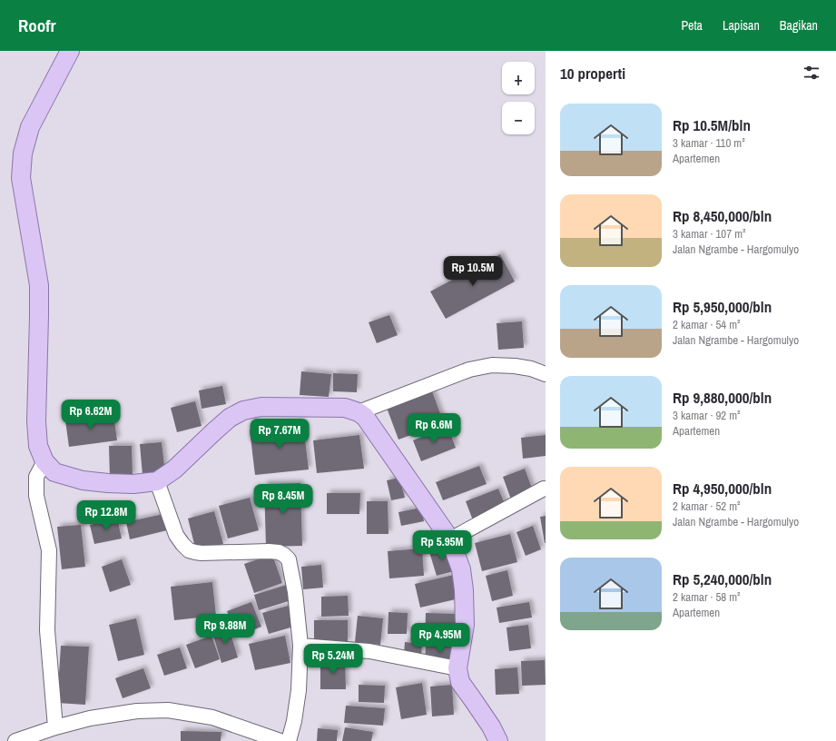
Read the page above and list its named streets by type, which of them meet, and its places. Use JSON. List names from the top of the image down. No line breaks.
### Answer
{"page":{"header":"Roofr","nav":["Peta","Lapisan","Bagikan"],"heading":"10 properti","map_buttons":["+","−"],"list":[{"name":"Rp 10.5M/bln","note":"3 kamar · 110 m² · Apartemen"},{"name":"Rp 8,450,000/bln","note":"3 kamar · 107 m² · Jalan Ngrambe - Hargomulyo"},{"name":"Rp 5,950,000/bln","note":"2 kamar · 54 m² · Jalan Ngrambe - Hargomulyo"},{"name":"Rp 9,880,000/bln","note":"3 kamar · 92 m² · Apartemen"},{"name":"Rp 4,950,000/bln","note":"2 kamar · 52 m² · Jalan Ngrambe - Hargomulyo"},{"name":"Rp 5,240,000/bln","note":"2 kamar · 58 m² · Apartemen"}],"price":["Rp 10.5M","Rp 6.62M","Rp 6.6M","Rp 7.67M","Rp 8.45M","Rp 12.8M","Rp 5.95M","Rp 9.88M","Rp 4.95M","Rp 5.24M"]}}
